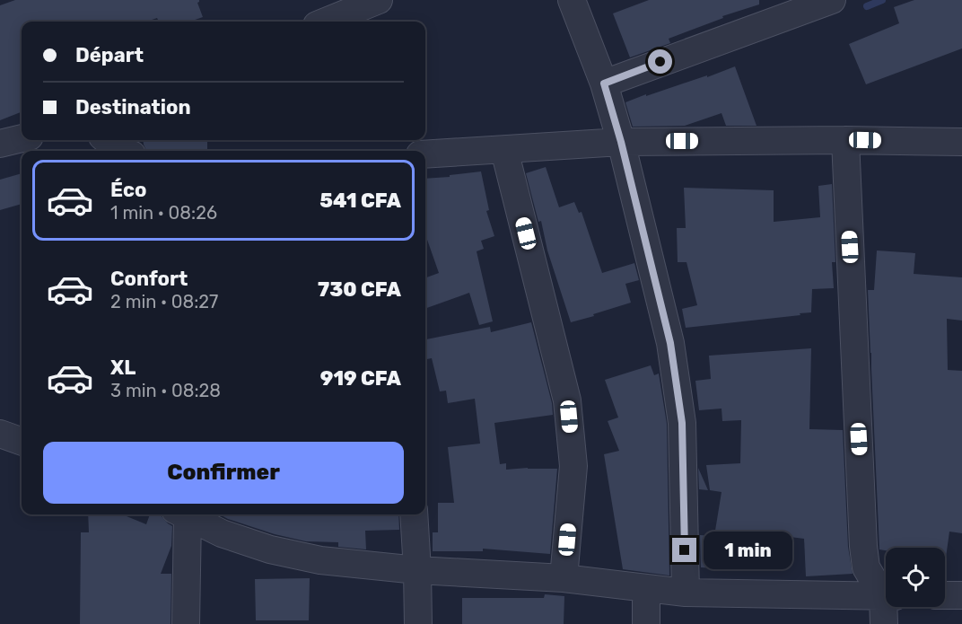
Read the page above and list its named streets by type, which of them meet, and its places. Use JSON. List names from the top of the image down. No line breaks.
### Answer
{"page":{"banner":["Départ","Destination"],"list":[{"name":"Éco","note":"1 min · 08:26","value":"541 CFA"},{"name":"Confort","note":"2 min · 08:27","value":"730 CFA"},{"name":"XL","note":"3 min · 08:28","value":"919 CFA"}],"buttons":"Confirmer","bubble":"1 min"}}
